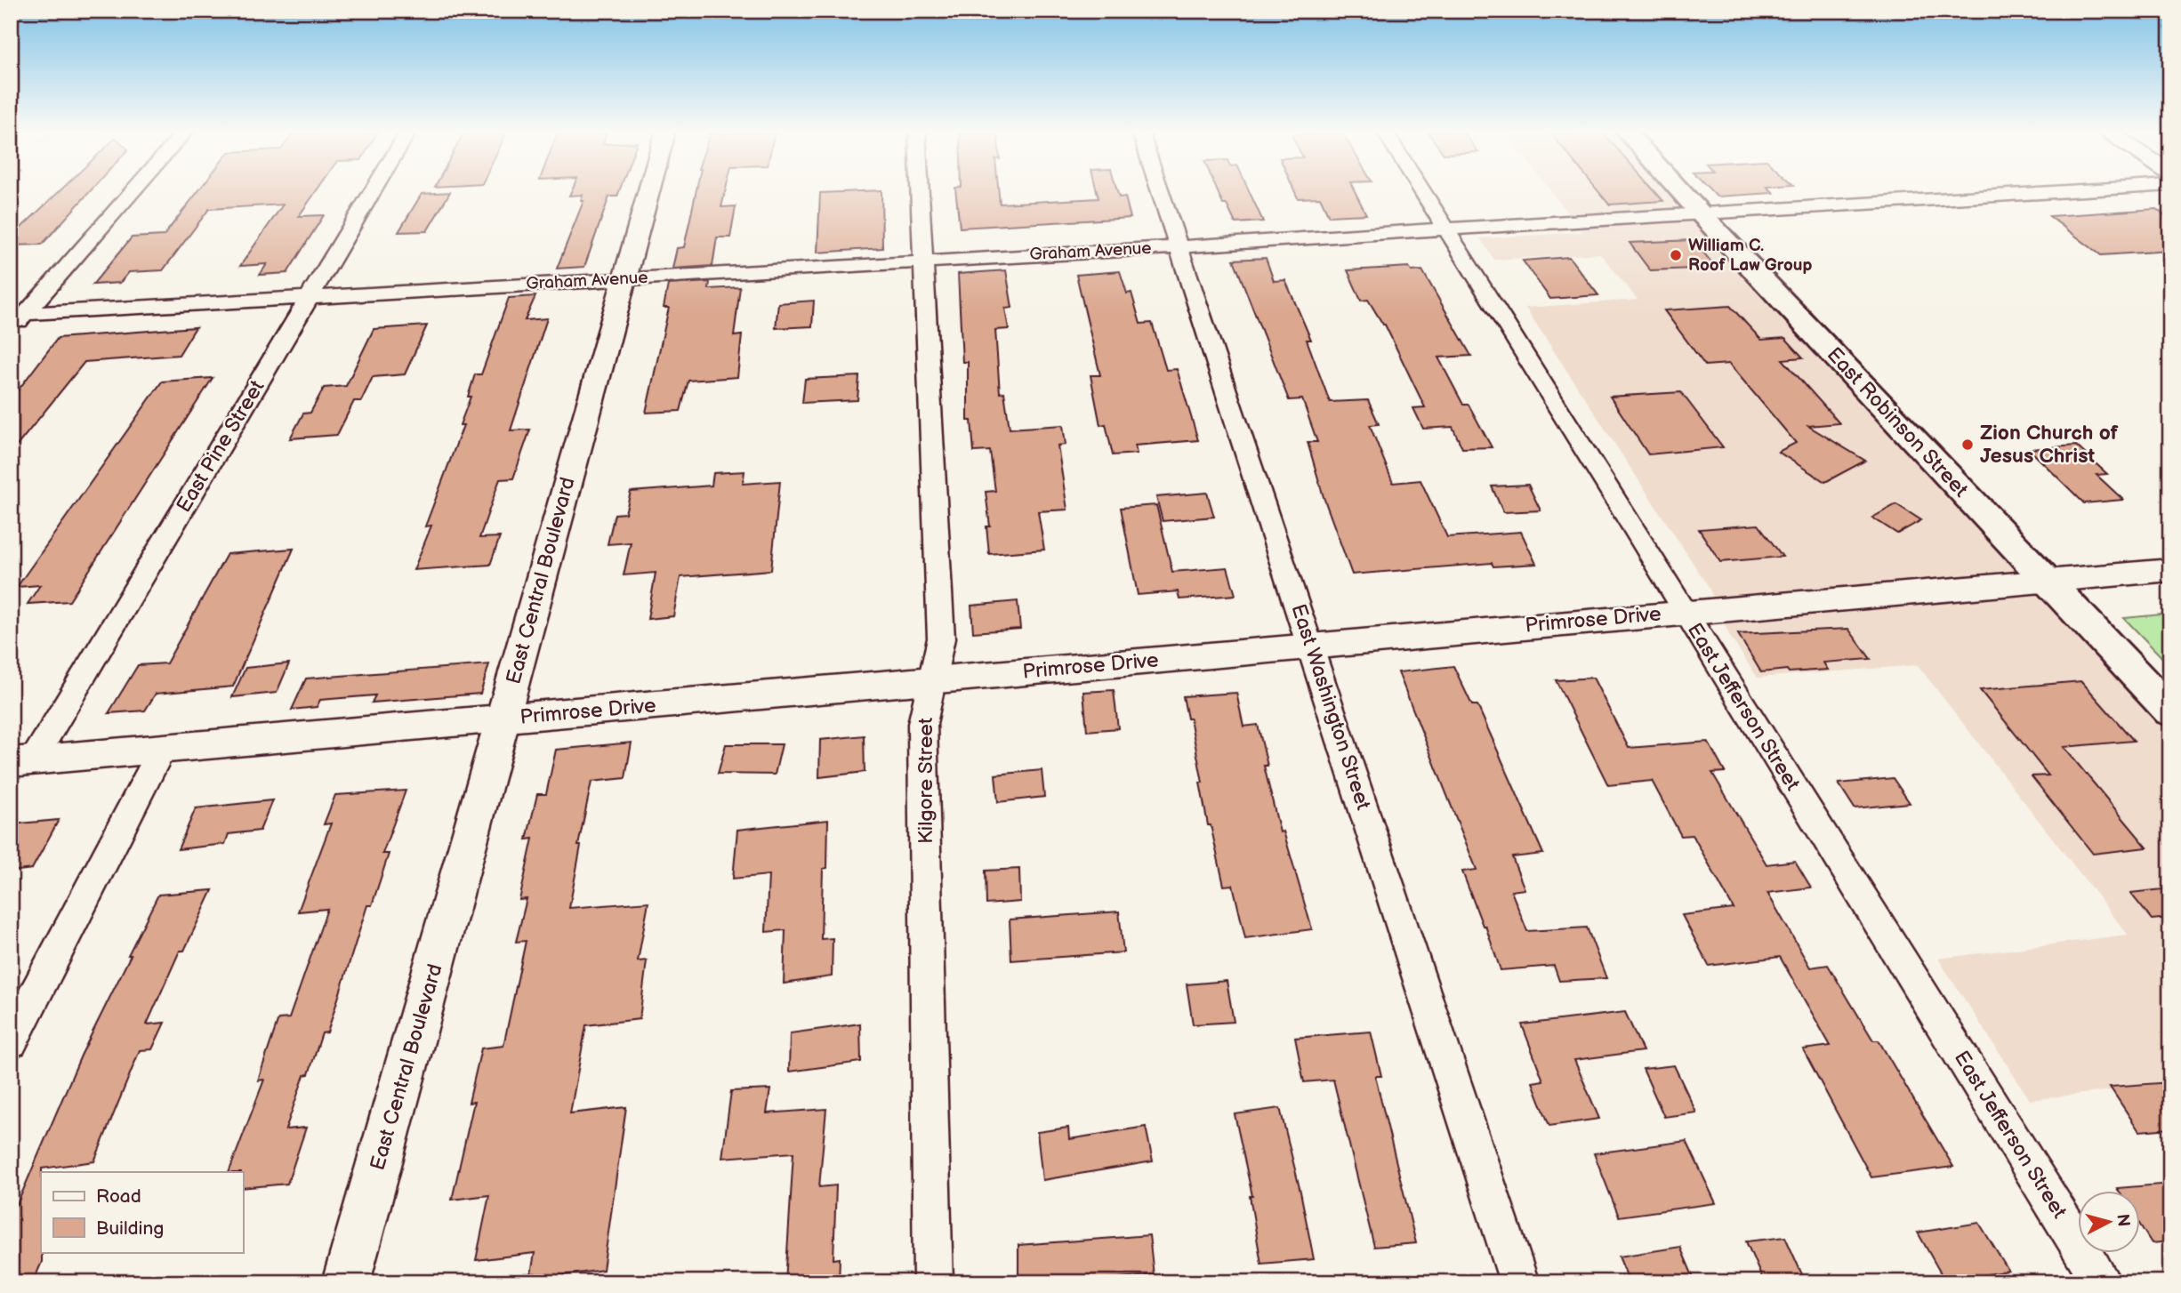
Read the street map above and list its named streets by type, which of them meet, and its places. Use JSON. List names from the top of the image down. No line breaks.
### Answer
{"streets":{"main road":["East Robinson Street"],"street":["Graham Avenue","East Pine Street","East Central Boulevard","Primrose Drive","East Washington Street","East Jefferson Street","Kilgore Street"]},"crossings":[["Graham Avenue","East Robinson Street"],["Graham Avenue","East Pine Street"],["Graham Avenue","East Central Boulevard"],["Graham Avenue","East Washington Street"],["Graham Avenue","East Jefferson Street"],["Graham Avenue","Kilgore Street"],["East Robinson Street","Primrose Drive"],["East Pine Street","Primrose Drive"],["East Central Boulevard","Primrose Drive"],["Primrose Drive","East Washington Street"],["Primrose Drive","East Jefferson Street"],["Primrose Drive","Kilgore Street"]],"places":["William C. Roof Law Group","Zion Church of Jesus Christ"],"legend":["Road","Building"],"north":"right"}
